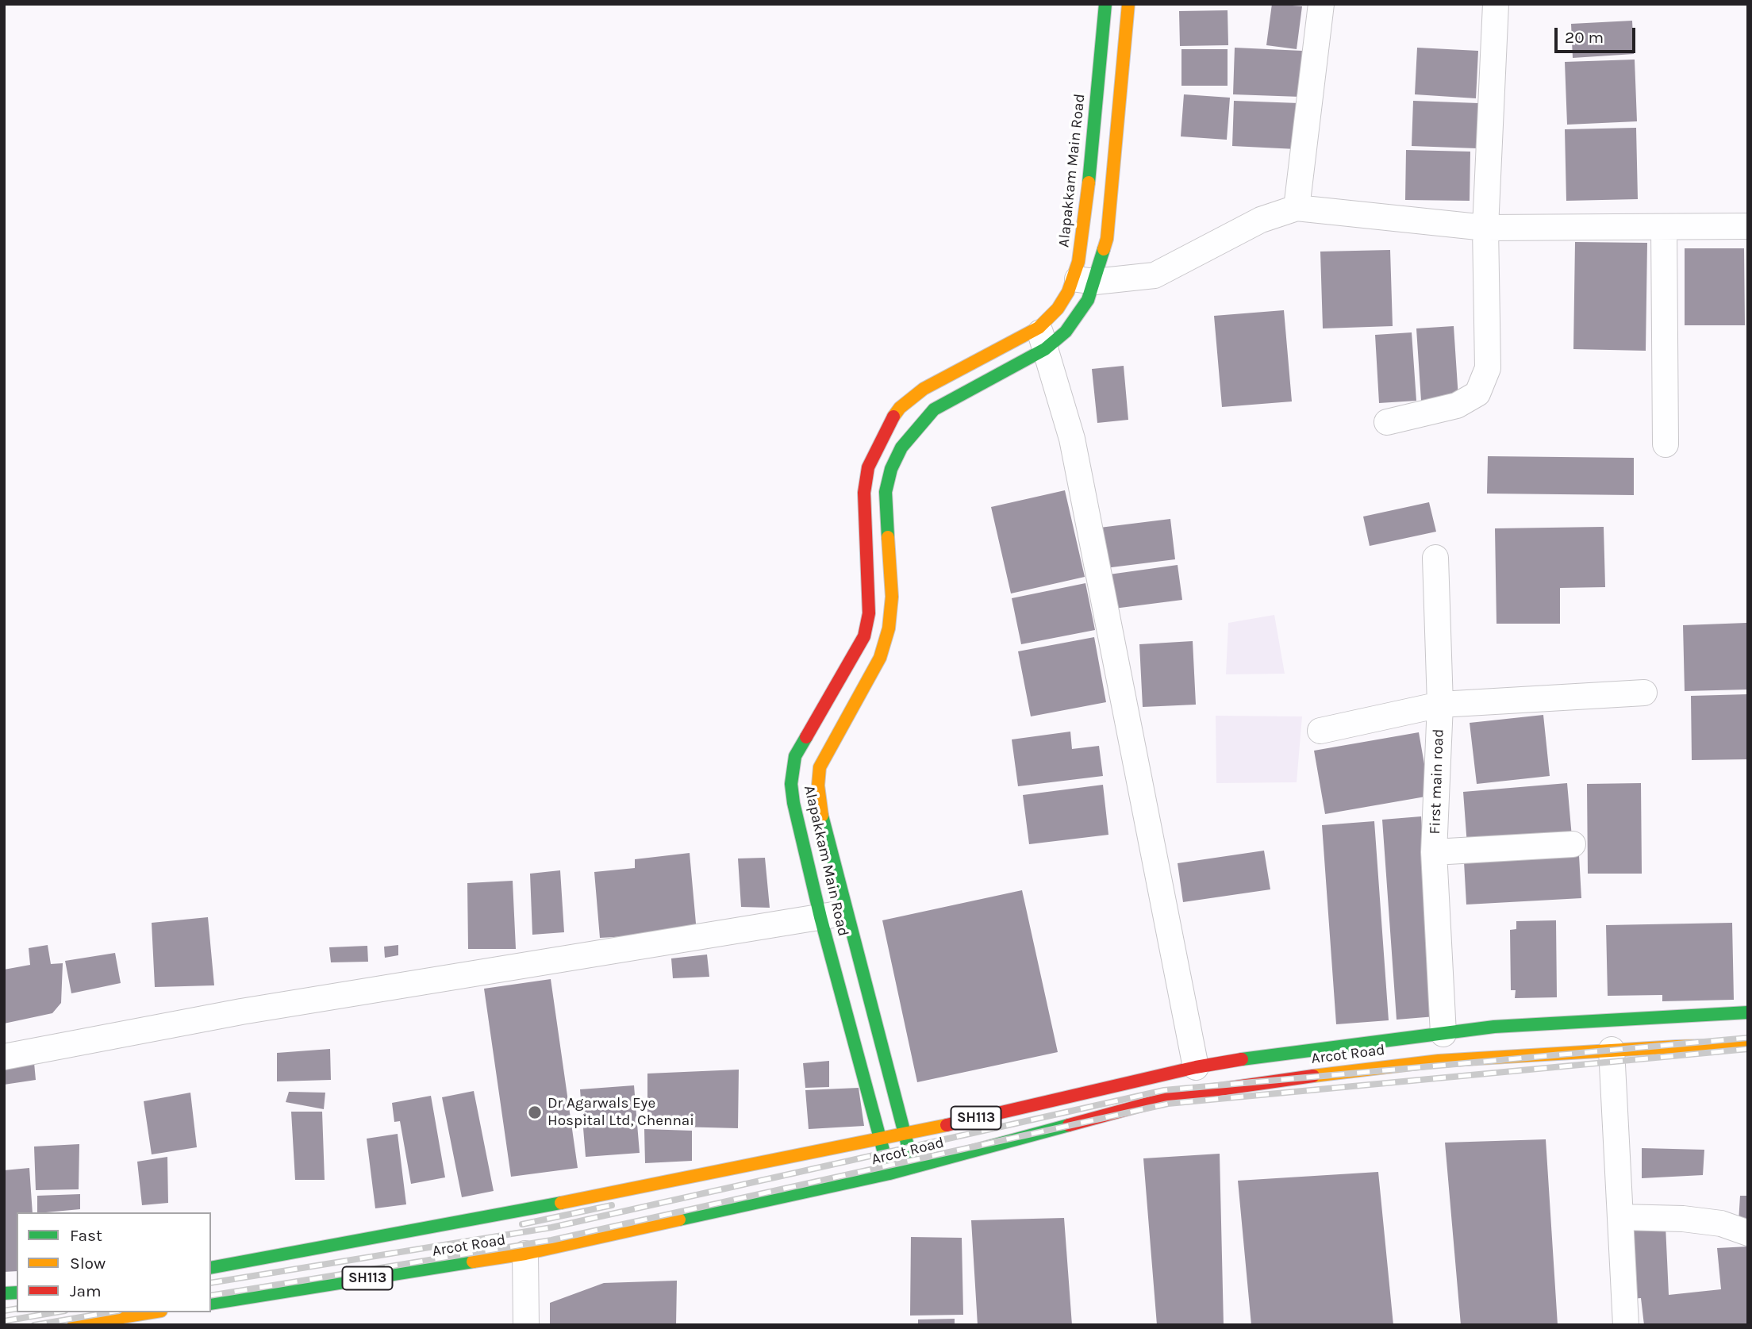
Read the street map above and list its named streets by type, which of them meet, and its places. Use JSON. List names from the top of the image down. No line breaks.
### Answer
{"streets":{"main road":["Alapakkam Main Road","Arcot Road","SH113"],"street":["First main road"]},"crossings":[["Alapakkam Main Road","Arcot Road"]],"places":["Dr Agarwals Eye Hospital Ltd, Chennai"],"legend":["Fast","Slow","Jam"],"scale_bar":"20 m"}
